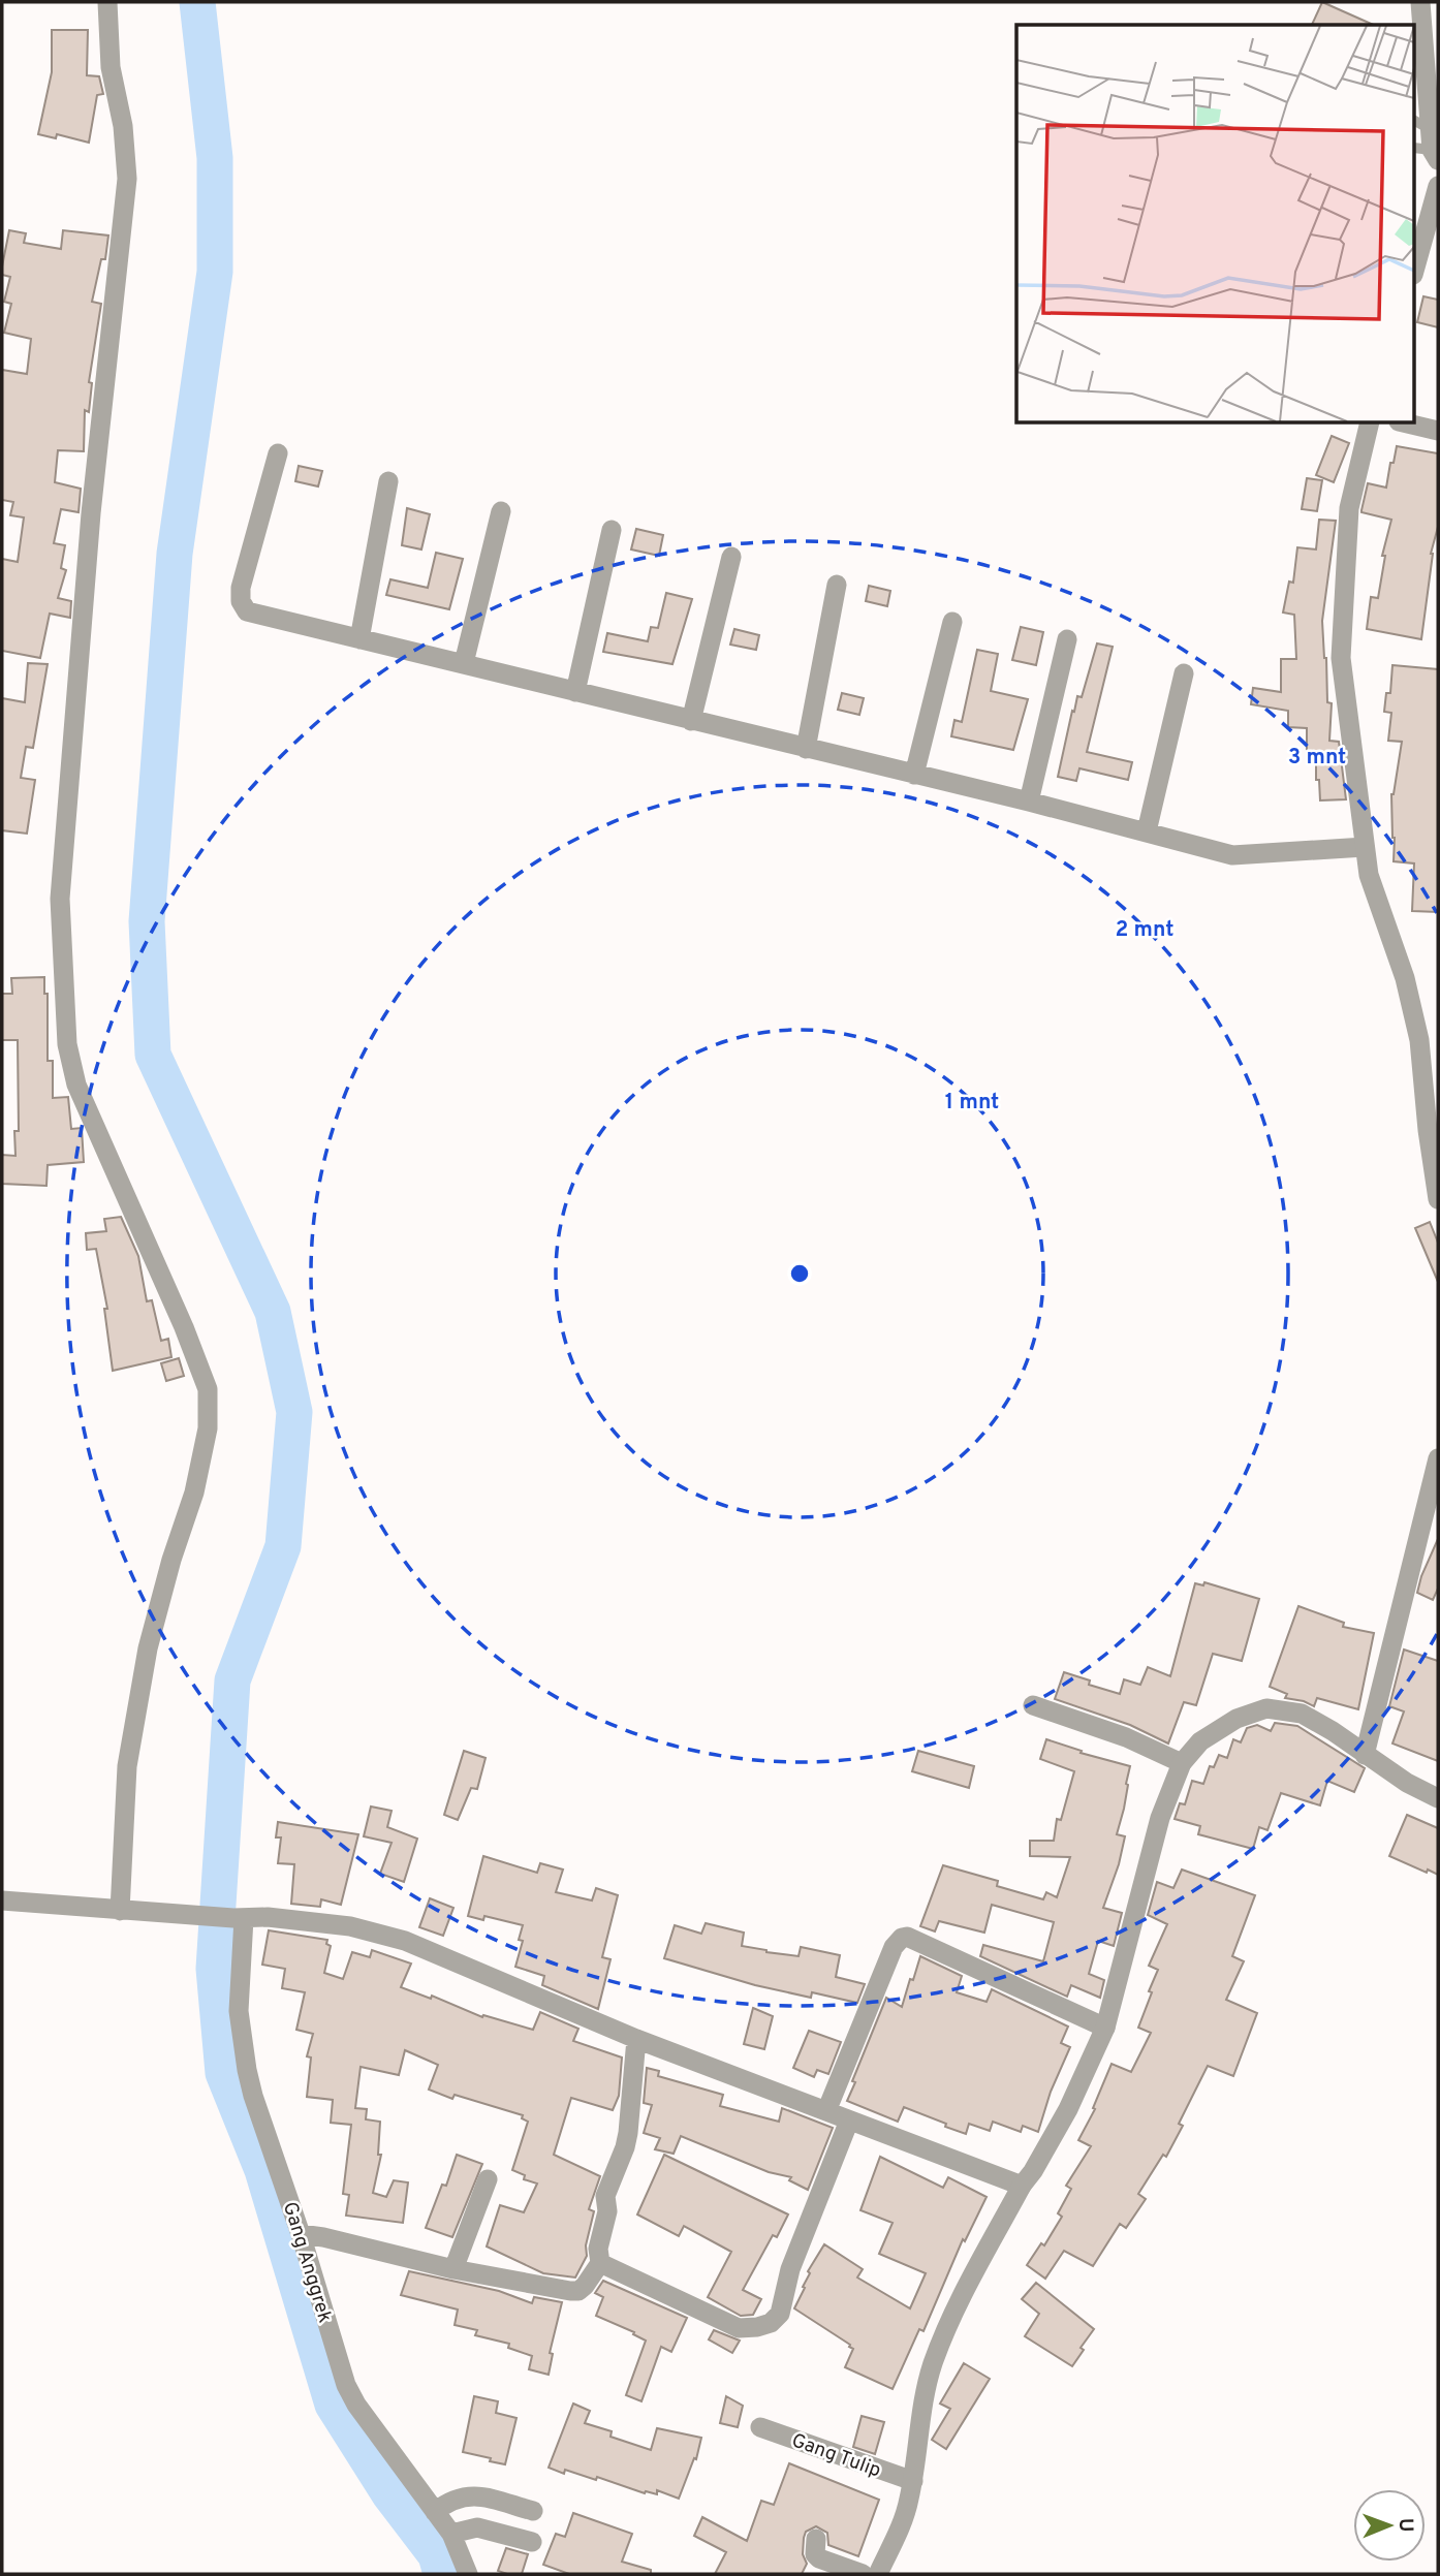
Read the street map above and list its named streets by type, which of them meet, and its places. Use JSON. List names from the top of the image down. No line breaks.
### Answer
{"streets":{"street":["Gang Anggrek","Gang Tulip"]},"north":"right","rings":["3 mnt","2 mnt","1 mnt"]}
